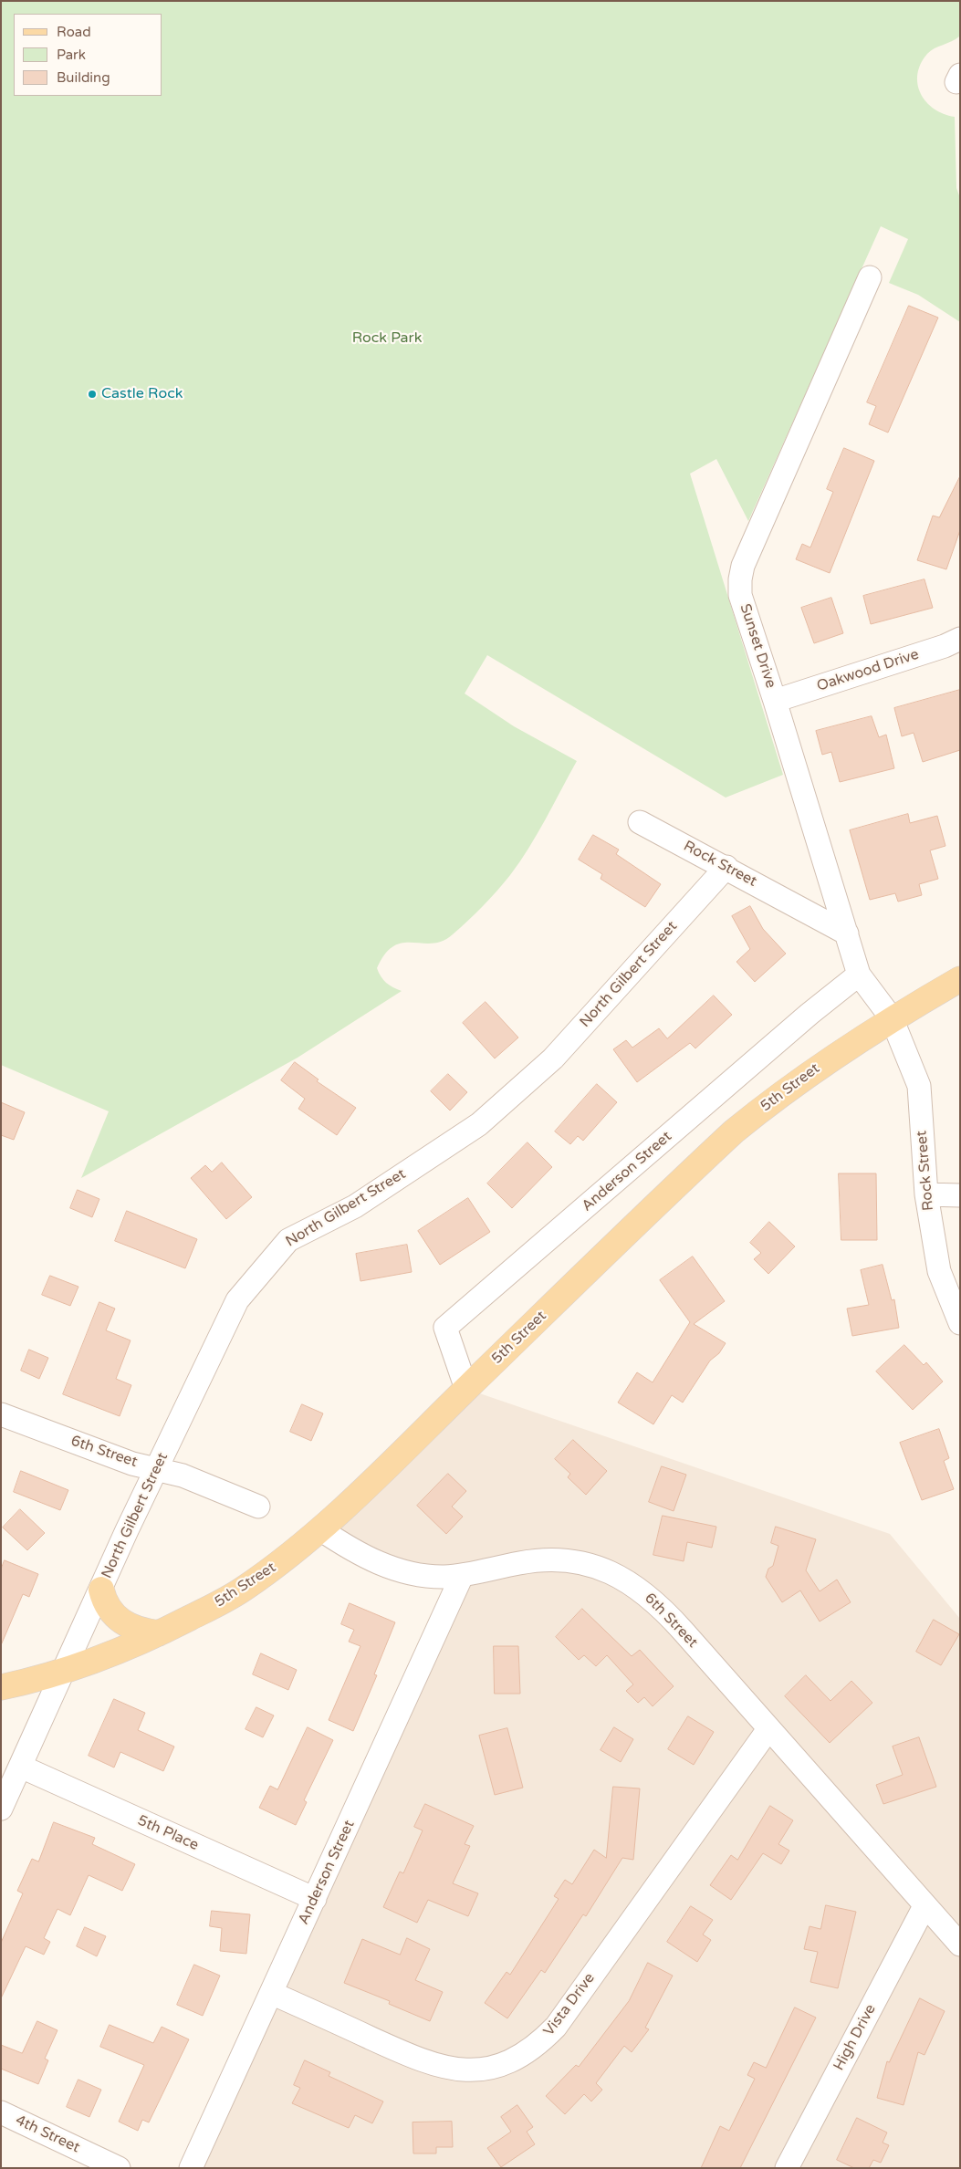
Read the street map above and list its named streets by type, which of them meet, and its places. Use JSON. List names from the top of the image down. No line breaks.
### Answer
{"streets":{"main road":["5th Street"],"street":["Sunset Drive","Oakwood Drive","Rock Street","North Gilbert Street","Anderson Street","6th Street","5th Place","Vista Drive","High Drive","4th Street"]},"crossings":[["Sunset Drive","Oakwood Drive"],["Sunset Drive","Rock Street"],["Sunset Drive","5th Street"],["Sunset Drive","Anderson Street"],["Rock Street","North Gilbert Street"],["Rock Street","5th Street"],["North Gilbert Street","5th Street"],["North Gilbert Street","6th Street"],["North Gilbert Street","5th Place"],["5th Street","Anderson Street"],["5th Street","6th Street"],["Anderson Street","6th Street"],["Anderson Street","5th Place"],["Anderson Street","Vista Drive"],["6th Street","Vista Drive"],["6th Street","High Drive"]],"parks":["Rock Park"],"places":["Castle Rock"],"legend":["Road","Park","Building"]}
